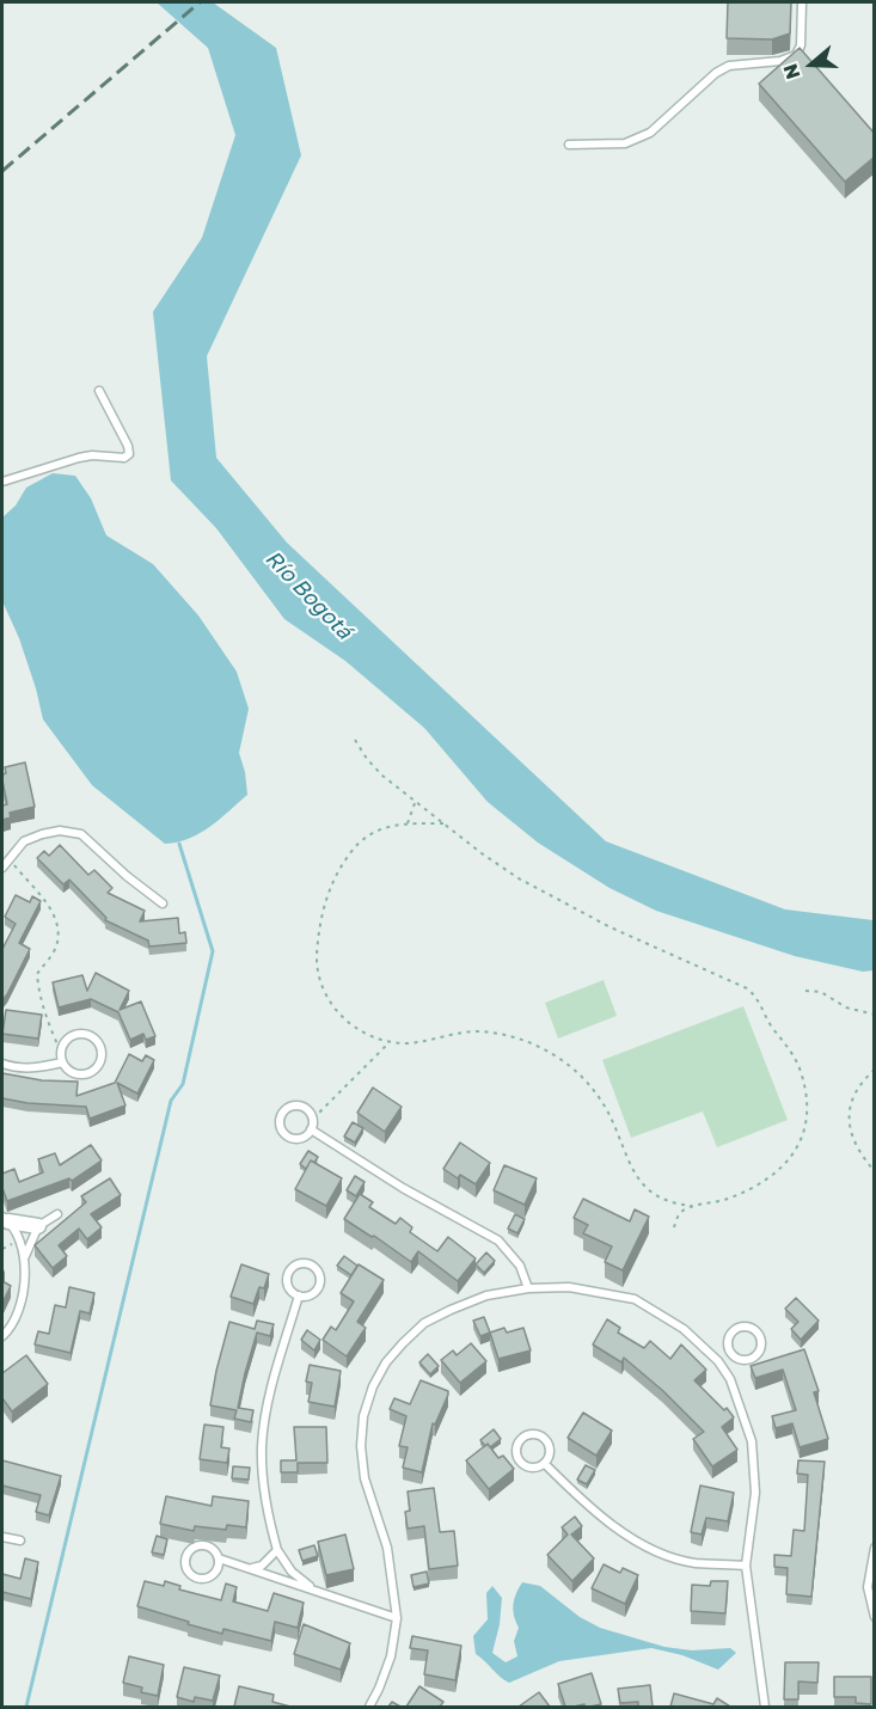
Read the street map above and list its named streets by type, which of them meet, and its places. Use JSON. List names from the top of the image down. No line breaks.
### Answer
{"water":["Río Bogotá"],"north":"left"}
